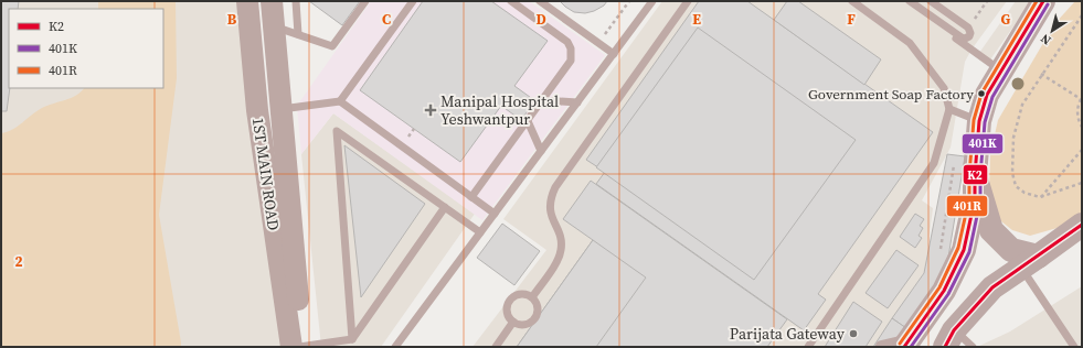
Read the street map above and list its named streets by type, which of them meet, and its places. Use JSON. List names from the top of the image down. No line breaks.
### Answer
{"streets":{"main road":["1ST MAIN ROAD"]},"places":{"other":["Government Soap Factory","Parijata Gateway"],"health":["Manipal Hospital Yeshwantpur"]},"lines":["transit line K2","transit line 401R","transit line 401K"],"legend":["K2","401K","401R"],"north":"bottom left","grid":{"columns":["B","C","D","E","F","G"],"rows":["2"]}}
